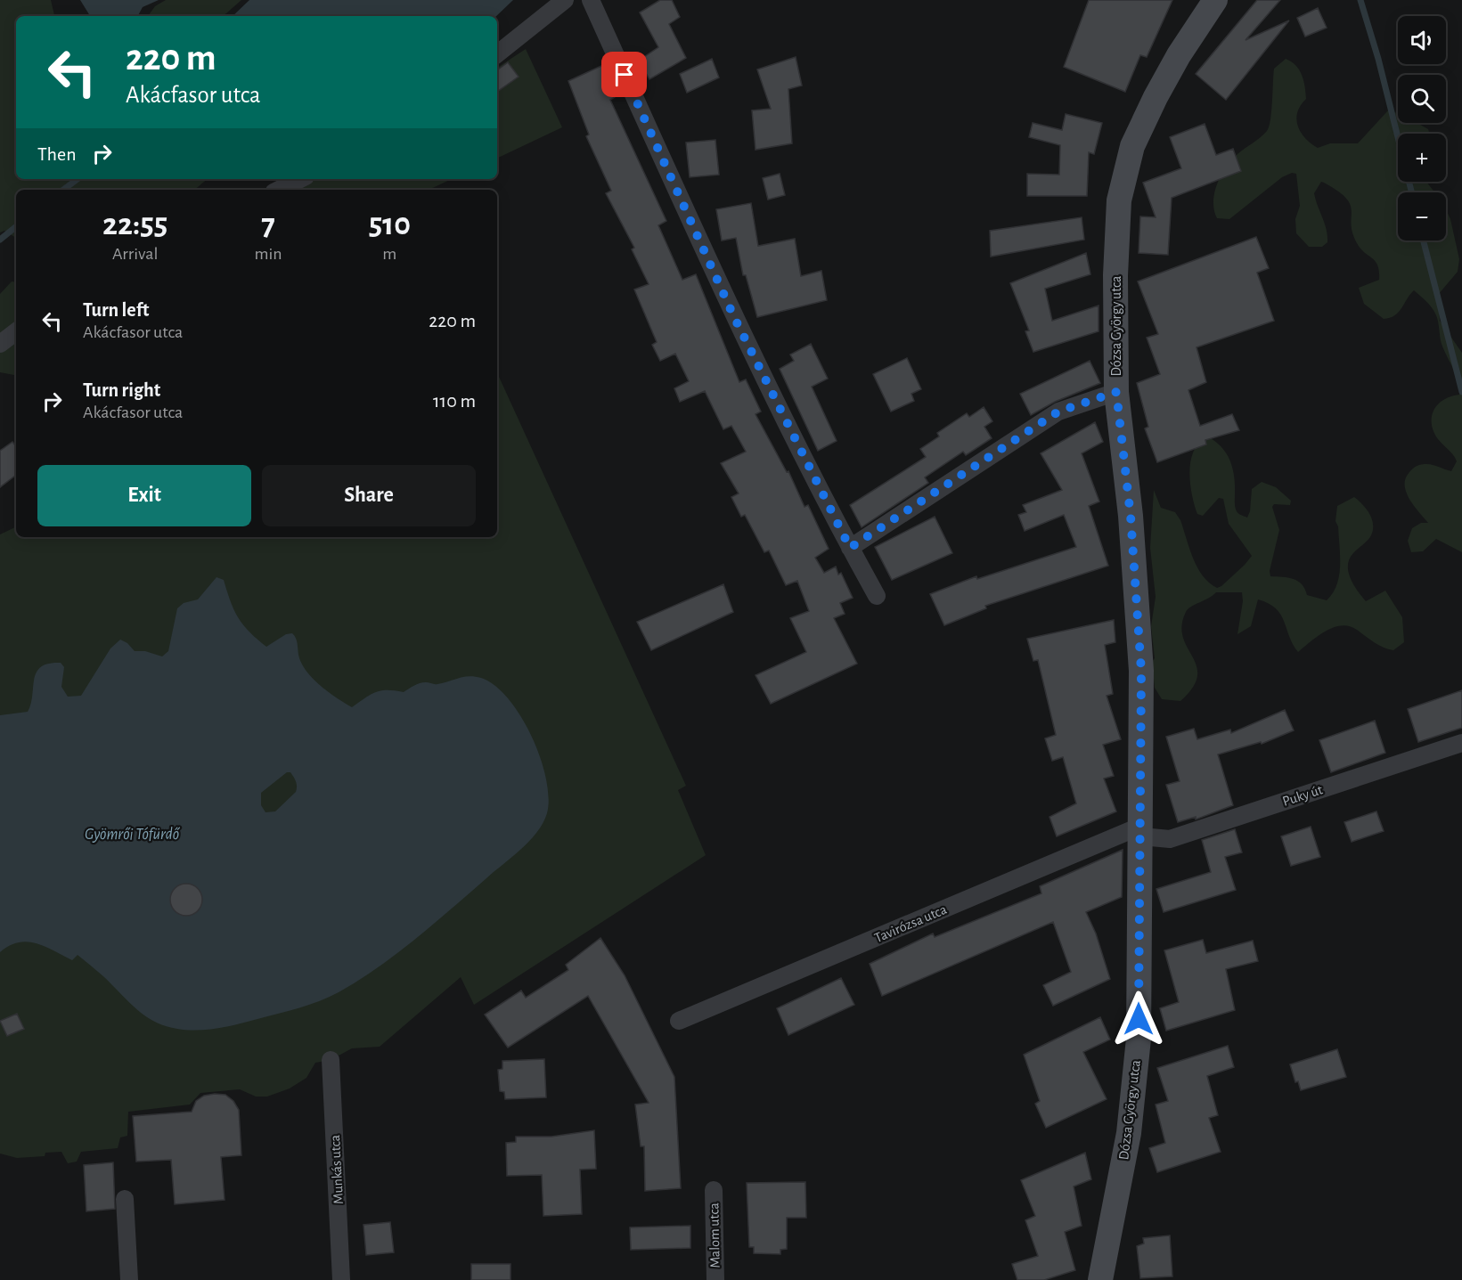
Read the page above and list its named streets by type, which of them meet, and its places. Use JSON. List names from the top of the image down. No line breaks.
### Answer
{"streets":{"main road":["Dózsa György utca"],"street":["Puky út","Tavirózsa utca","Munkás utca","Malom utca"]},"crossings":[["Dózsa György utca","Puky út"],["Dózsa György utca","Tavirózsa utca"],["Puky út","Tavirózsa utca"]],"water":["Gyömrői Tófürdő"],"page":{"map_buttons":["+","−"],"turn":["220 m","Akácfasor utca"],"then":"Then","eta":["22:55","Arrival","7","min","510","m"],"list":[{"name":"Turn left","note":"Akácfasor utca","value":"220 m"},{"name":"Turn right","note":"Akácfasor utca","value":"110 m"}],"buttons":["Exit","Share"]}}
